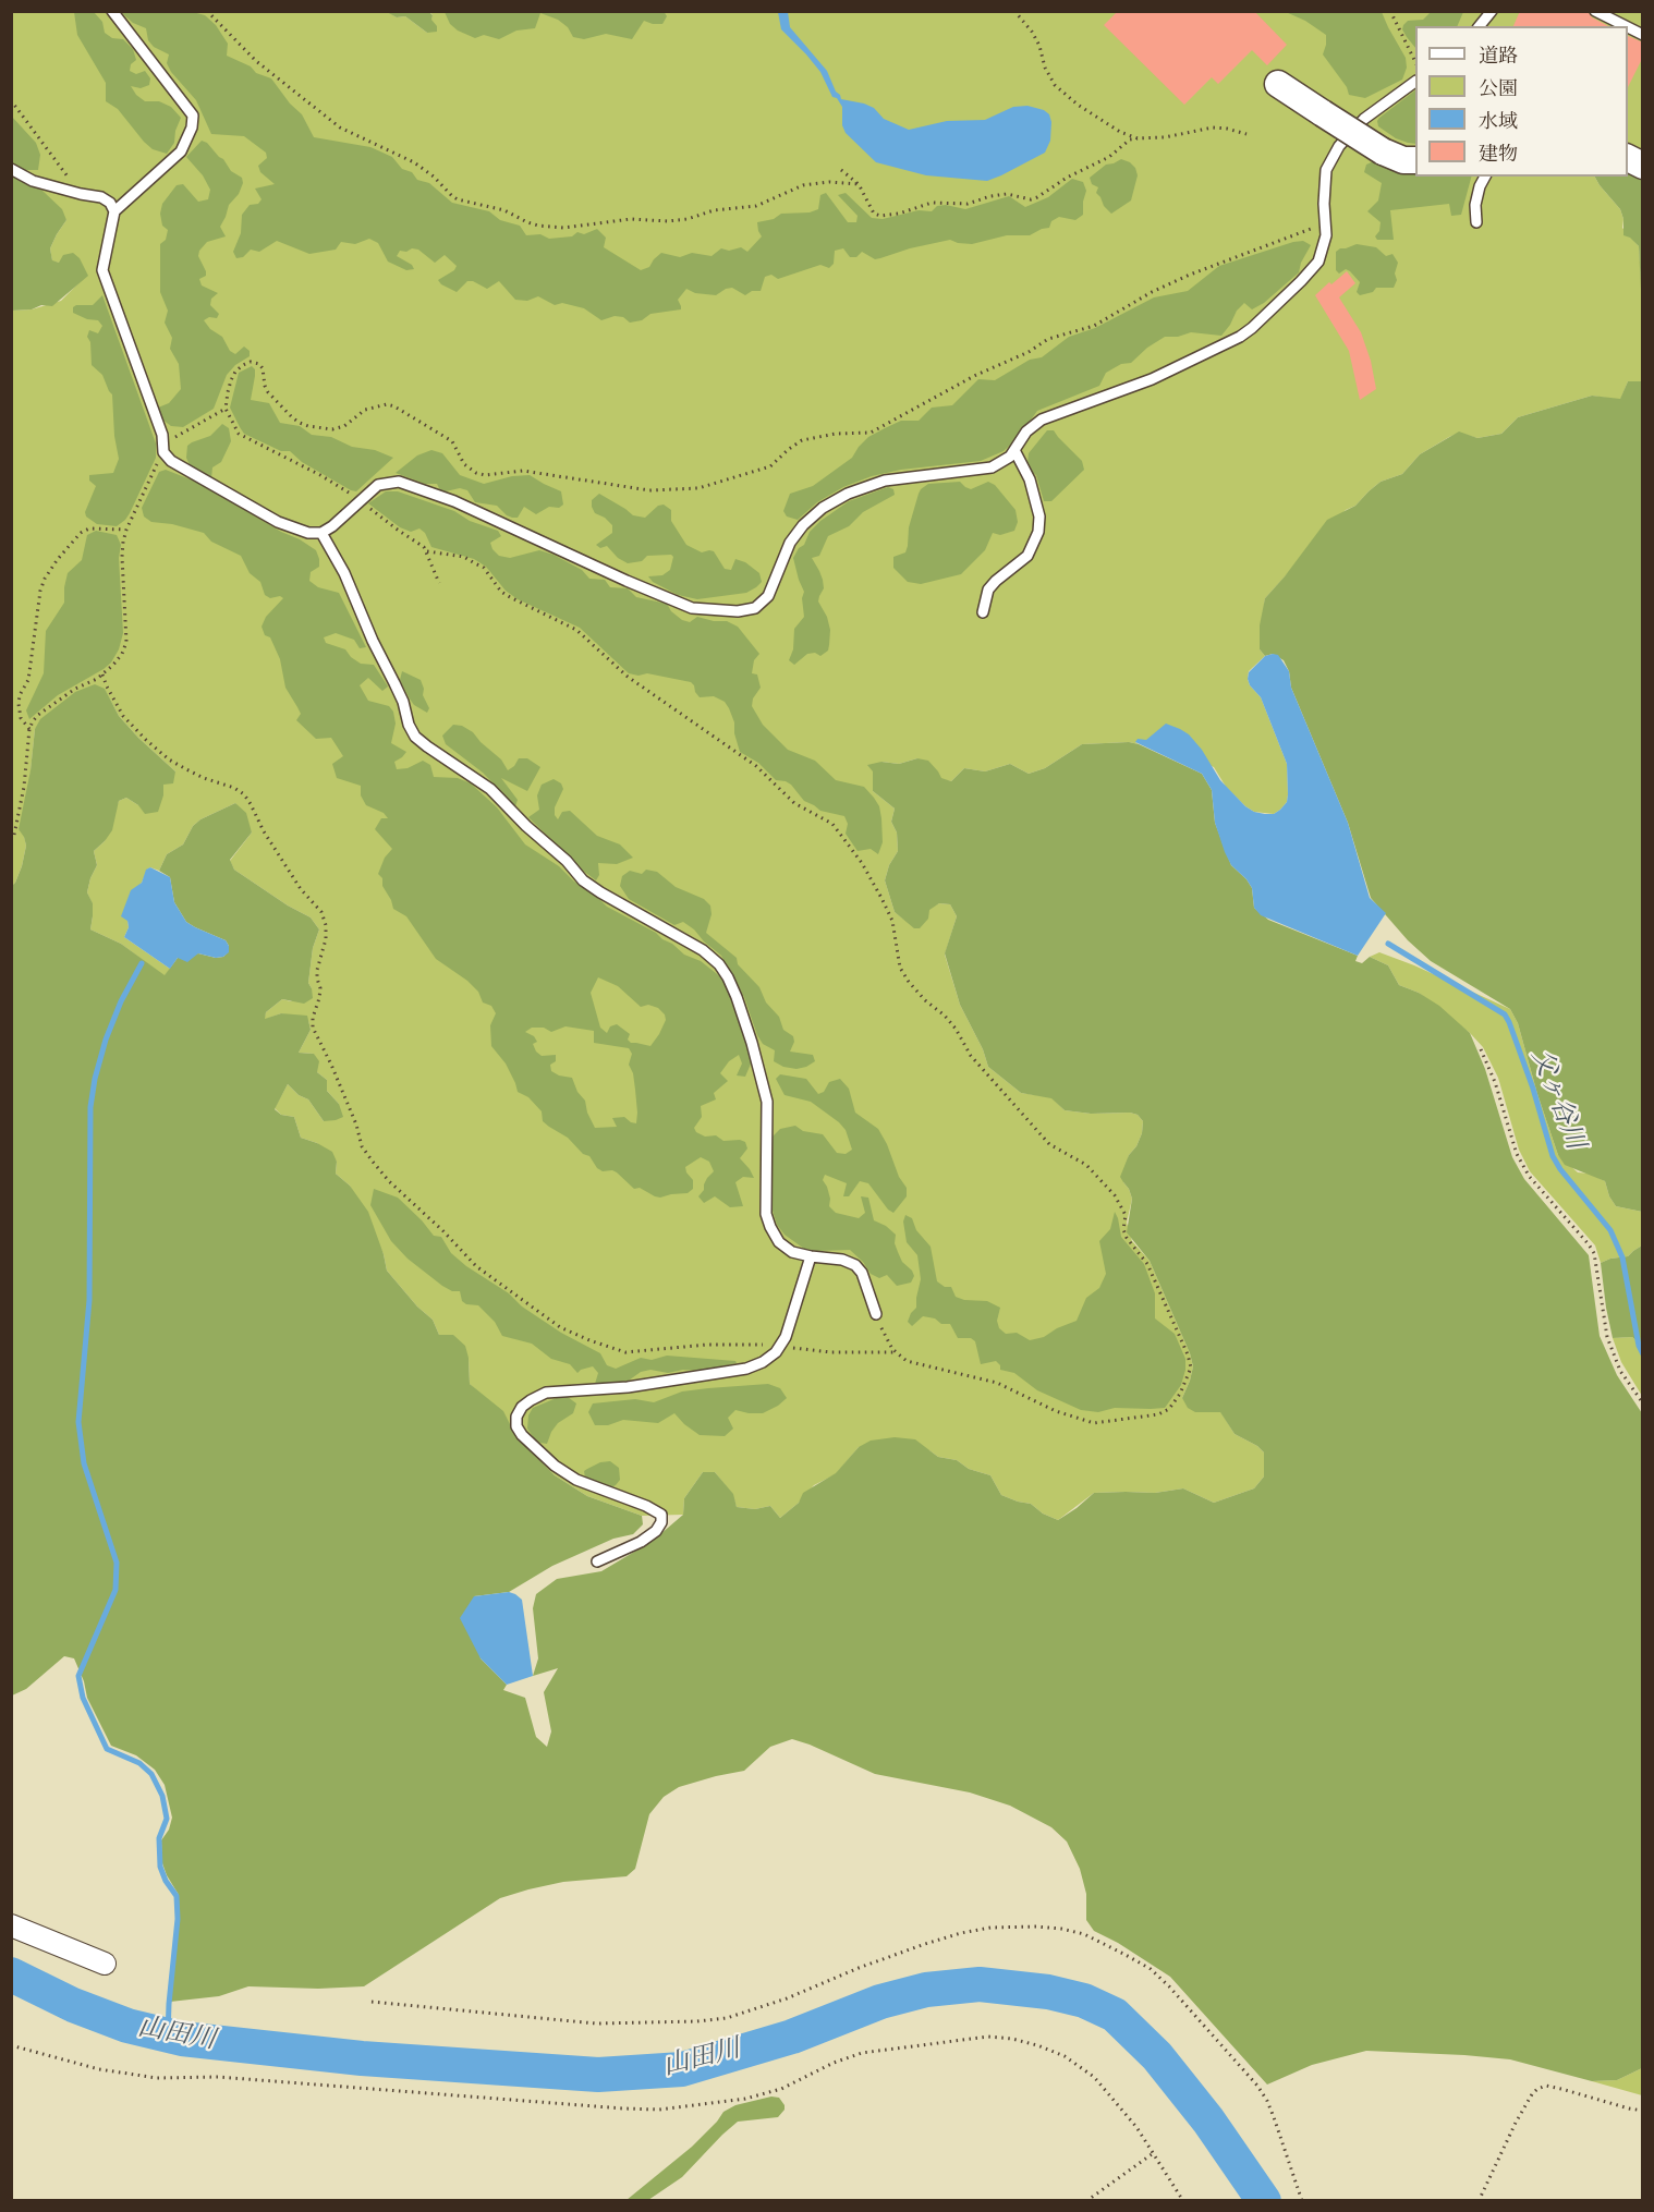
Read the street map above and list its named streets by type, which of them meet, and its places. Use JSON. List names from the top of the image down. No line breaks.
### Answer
{"water":["父ヶ谷川","山田川"],"legend":["道路","公園","水域","建物"]}
